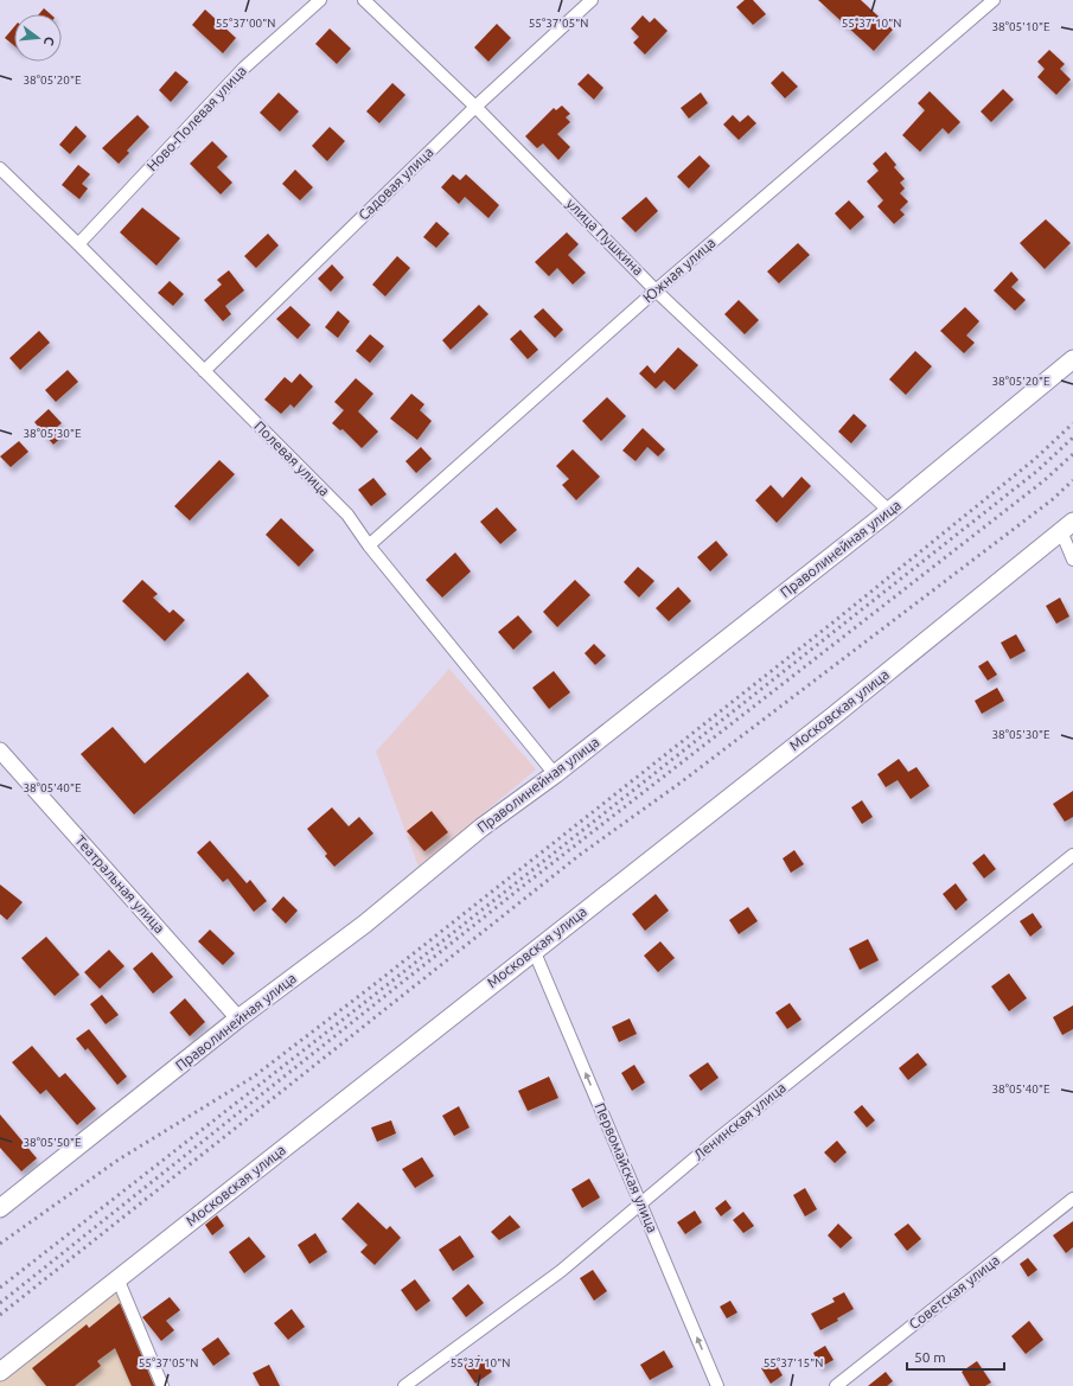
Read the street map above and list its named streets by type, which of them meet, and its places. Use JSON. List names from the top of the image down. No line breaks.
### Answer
{"streets":{"main road":["Праволинейная улица","Московская улица"],"street":["Ново-Полевая улица","Садовая улица","улица Пушкина","Южная улица","Полевая улица","Театральная улица","Ленинская улица","Первомайская улица","Советская улица"]},"crossings":[["Ново-Полевая улица","Полевая улица"],["Садовая улица","улица Пушкина"],["Садовая улица","Полевая улица"],["улица Пушкина","Южная улица"],["улица Пушкина","Праволинейная улица"],["Южная улица","Полевая улица"],["Полевая улица","Праволинейная улица"],["Праволинейная улица","Театральная улица"],["Московская улица","Первомайская улица"],["Ленинская улица","Первомайская улица"]],"one_way":["Первомайская улица"],"scale_bar":"50 m","north":"right","coordinates":["55°37'00\"N","55°37'05\"N","55°37'10\"N","38°05'10\"E","38°05'20\"E","38°05'30\"E","38°05'40\"E","38°05'50\"E","55°37'15\"N"]}
